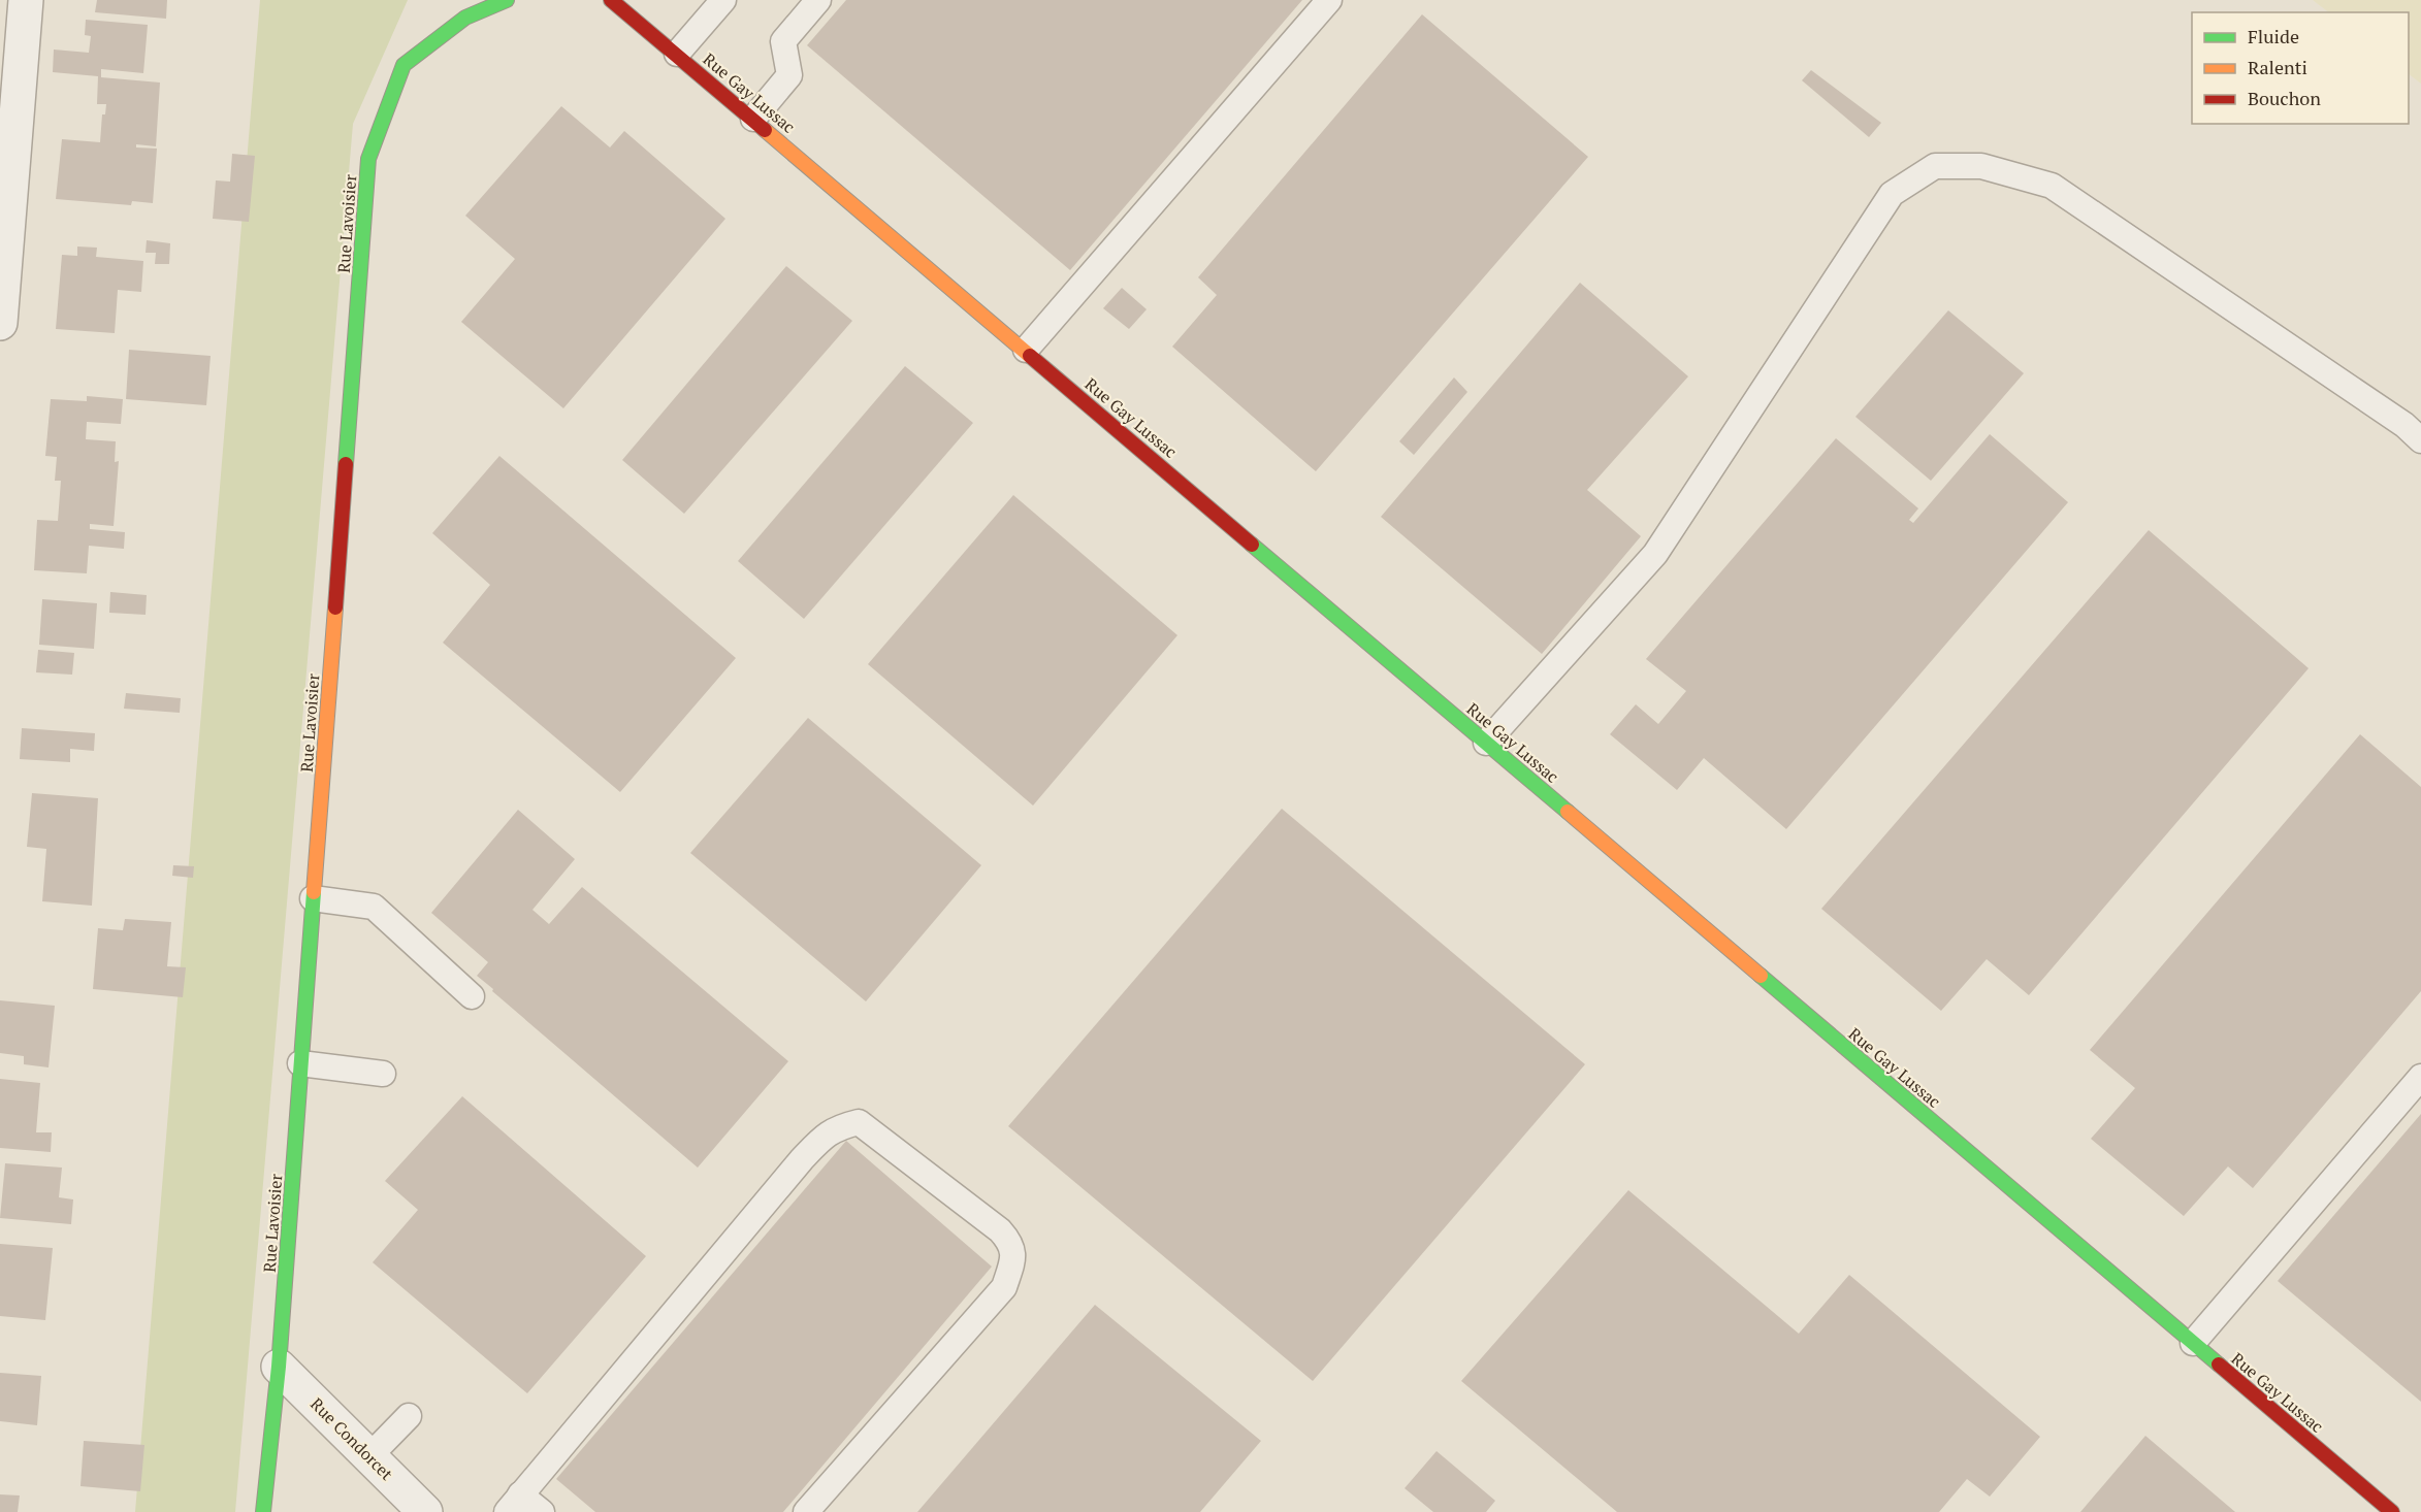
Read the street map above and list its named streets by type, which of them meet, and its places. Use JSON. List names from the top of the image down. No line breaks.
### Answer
{"streets":{"street":["Rue Gay Lussac","Rue Lavoisier","Rue Condorcet"]},"crossings":[["Rue Lavoisier","Rue Condorcet"]],"legend":["Fluide","Ralenti","Bouchon"]}
